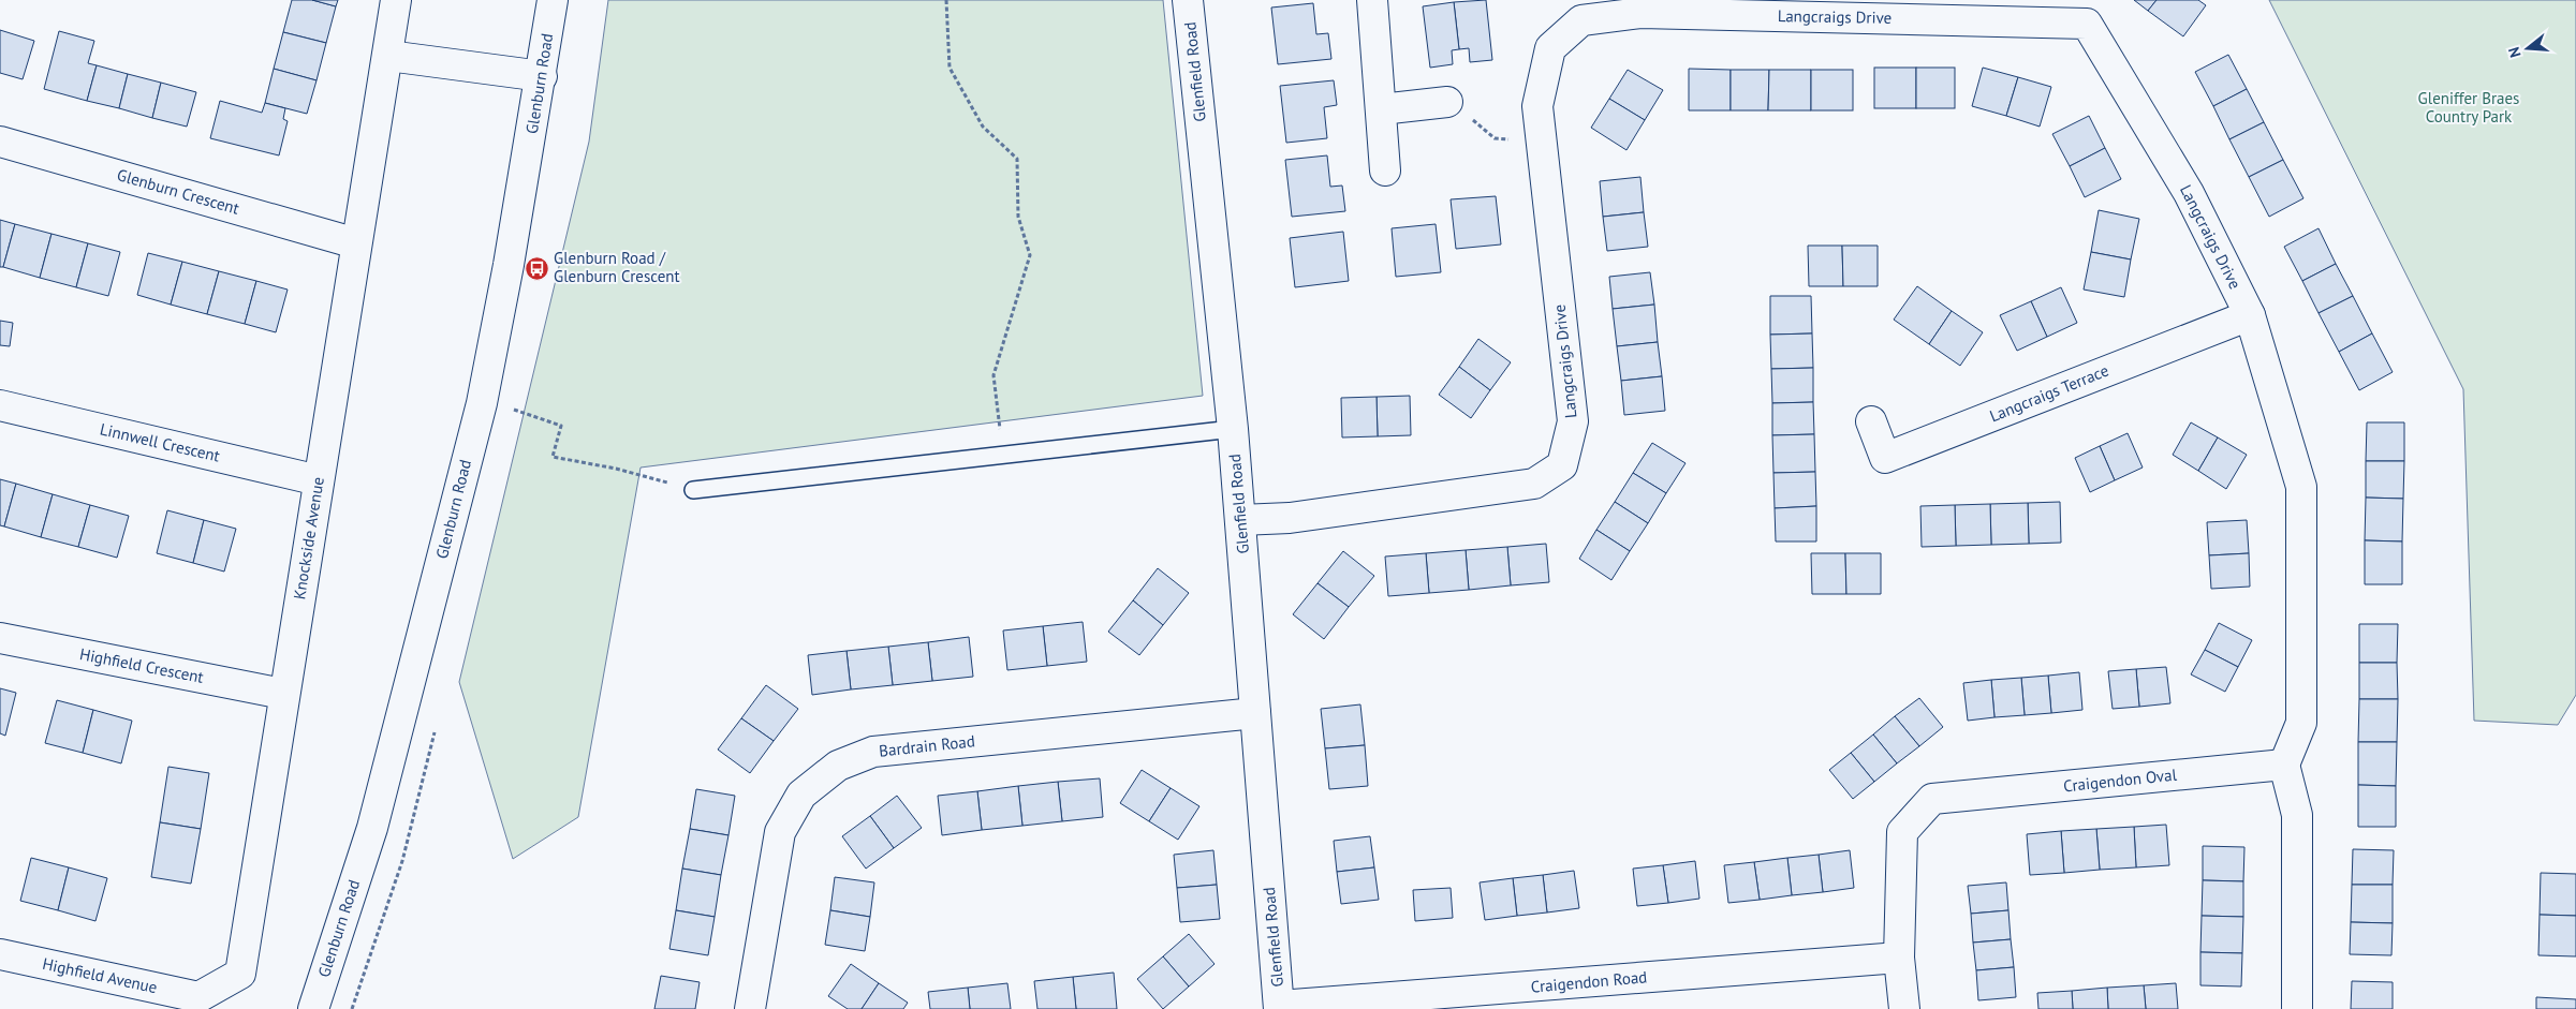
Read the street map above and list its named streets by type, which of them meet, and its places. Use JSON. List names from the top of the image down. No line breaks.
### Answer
{"streets":{"street":["Langcraigs Drive","Glenfield Road","Glenburn Road","Glenburn Crescent","Langcraigs Terrace","Linnwell Crescent","Knockside Avenue","Highfield Crescent","Bardrain Road","Craigendon Oval","Highfield Avenue","Craigendon Road"]},"crossings":[["Langcraigs Drive","Glenfield Road"],["Langcraigs Drive","Langcraigs Terrace"],["Langcraigs Drive","Craigendon Oval"],["Glenfield Road","Bardrain Road"],["Glenfield Road","Craigendon Road"],["Glenburn Crescent","Knockside Avenue"],["Linnwell Crescent","Knockside Avenue"],["Knockside Avenue","Highfield Crescent"],["Knockside Avenue","Highfield Avenue"],["Craigendon Oval","Craigendon Road"]],"parks":["Gleniffer Braes Country Park"],"places":{"bus stop":["Glenburn Road / Glenburn Crescent"]},"north":"left"}
